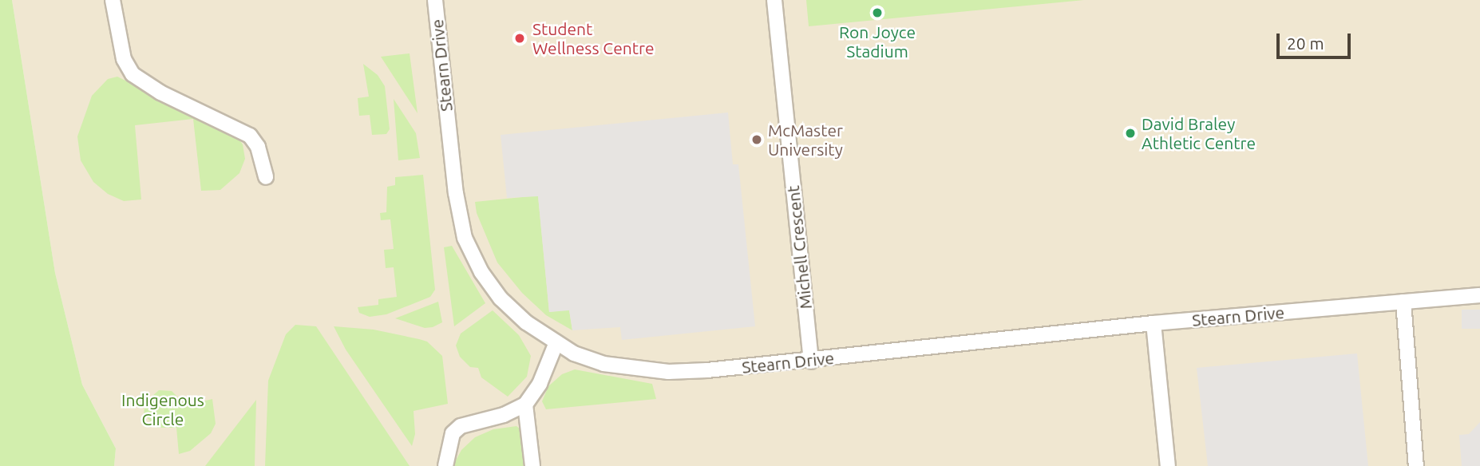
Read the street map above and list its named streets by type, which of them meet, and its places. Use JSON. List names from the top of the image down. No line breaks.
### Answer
{"streets":{"lane":["Stearn Drive","Michell Crescent"]},"crossings":[["Stearn Drive","Michell Crescent"]],"parks":["Indigenous Circle"],"places":["Ron Joyce Stadium","Student Wellness Centre","David Braley Athletic Centre","McMaster University"],"scale_bar":"20 m"}
